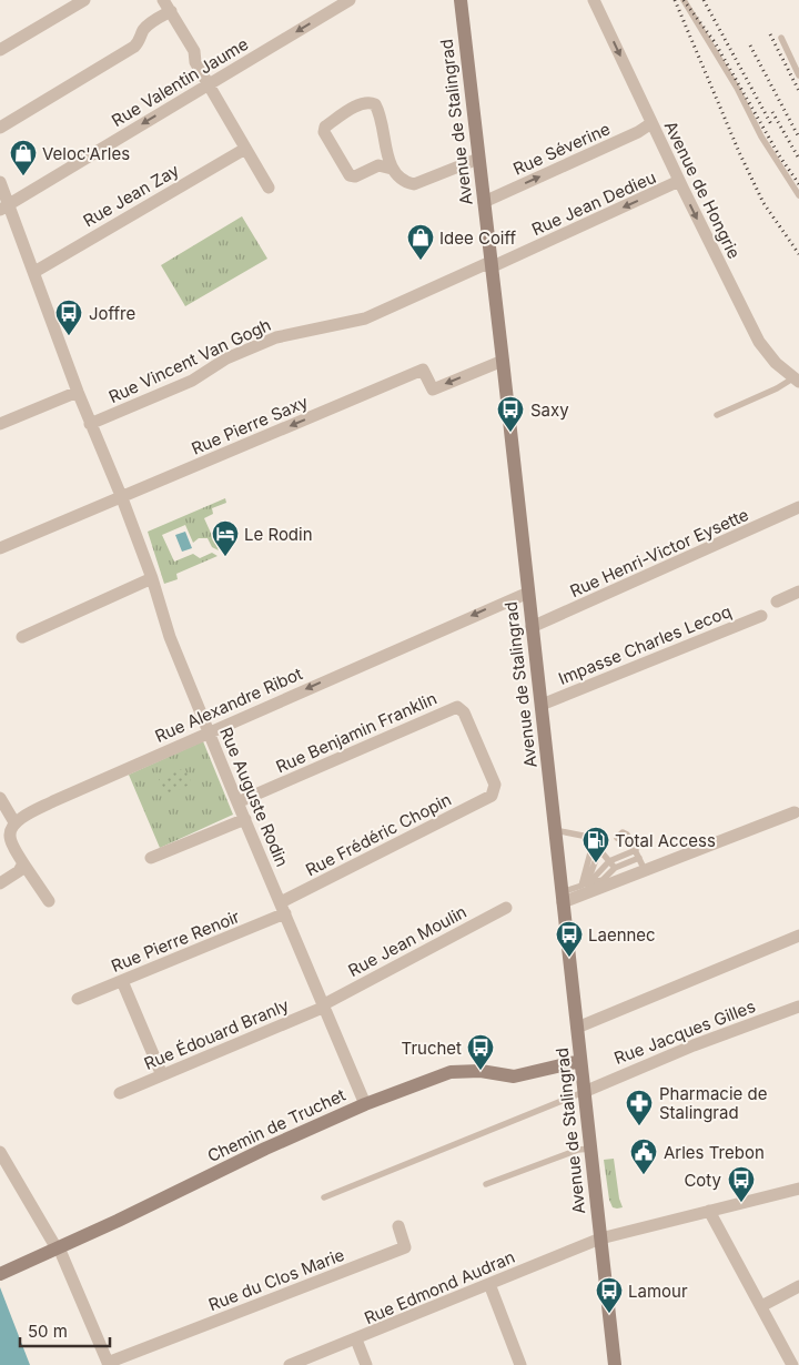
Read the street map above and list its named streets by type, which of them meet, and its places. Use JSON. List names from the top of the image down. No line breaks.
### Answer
{"streets":{"main road":["Avenue de Stalingrad","Chemin de Truchet"],"street":["Rue Valentin Jaume","Rue Séverine","Avenue de Hongrie","Rue Jean Zay","Rue Jean Dedieu","Rue Vincent Van Gogh","Rue Pierre Saxy","Rue Henri-Victor Eysette","Impasse Charles Lecoq","Rue Alexandre Ribot","Rue Benjamin Franklin","Rue Auguste Rodin","Rue Frédéric Chopin","Rue Pierre Renoir","Rue Jean Moulin","Rue Jacques Gilles","Rue Édouard Branly","Rue du Clos Marie","Rue Edmond Audran"]},"crossings":[["Rue Valentin Jaume","Rue Auguste Rodin"],["Avenue de Stalingrad","Rue Séverine"],["Avenue de Stalingrad","Rue Jean Dedieu"],["Avenue de Stalingrad","Rue Vincent Van Gogh"],["Avenue de Stalingrad","Rue Pierre Saxy"],["Avenue de Stalingrad","Rue Henri-Victor Eysette"],["Avenue de Stalingrad","Impasse Charles Lecoq"],["Avenue de Stalingrad","Rue Alexandre Ribot"],["Avenue de Stalingrad","Rue Jacques Gilles"],["Avenue de Stalingrad","Chemin de Truchet"],["Avenue de Stalingrad","Rue Edmond Audran"],["Rue Séverine","Avenue de Hongrie"],["Avenue de Hongrie","Rue Jean Dedieu"],["Rue Jean Zay","Rue Auguste Rodin"],["Rue Jean Dedieu","Rue Vincent Van Gogh"],["Rue Vincent Van Gogh","Rue Auguste Rodin"],["Rue Pierre Saxy","Rue Auguste Rodin"],["Rue Alexandre Ribot","Rue Auguste Rodin"],["Rue Benjamin Franklin","Rue Auguste Rodin"],["Rue Benjamin Franklin","Rue Frédéric Chopin"],["Rue Auguste Rodin","Rue Frédéric Chopin"],["Rue Auguste Rodin","Rue Pierre Renoir"],["Rue Auguste Rodin","Rue Jean Moulin"],["Rue Auguste Rodin","Rue Édouard Branly"],["Rue Auguste Rodin","Chemin de Truchet"],["Rue Frédéric Chopin","Rue Pierre Renoir"],["Rue Jean Moulin","Rue Édouard Branly"]],"one_way":["Rue Séverine","Avenue de Hongrie","Rue Jean Dedieu","Rue Pierre Saxy","Rue Alexandre Ribot"],"places":{"shop":["Veloc'Arles","Idee Coiff"],"bus stop":["Joffre","Saxy","Laennec","Truchet","Coty","Lamour"],"hotel":["Le Rodin"],"fuel station":["Total Access"],"pharmacy":["Pharmacie de Stalingrad"],"public building":["Arles Trebon"]},"scale_bar":"50 m"}
